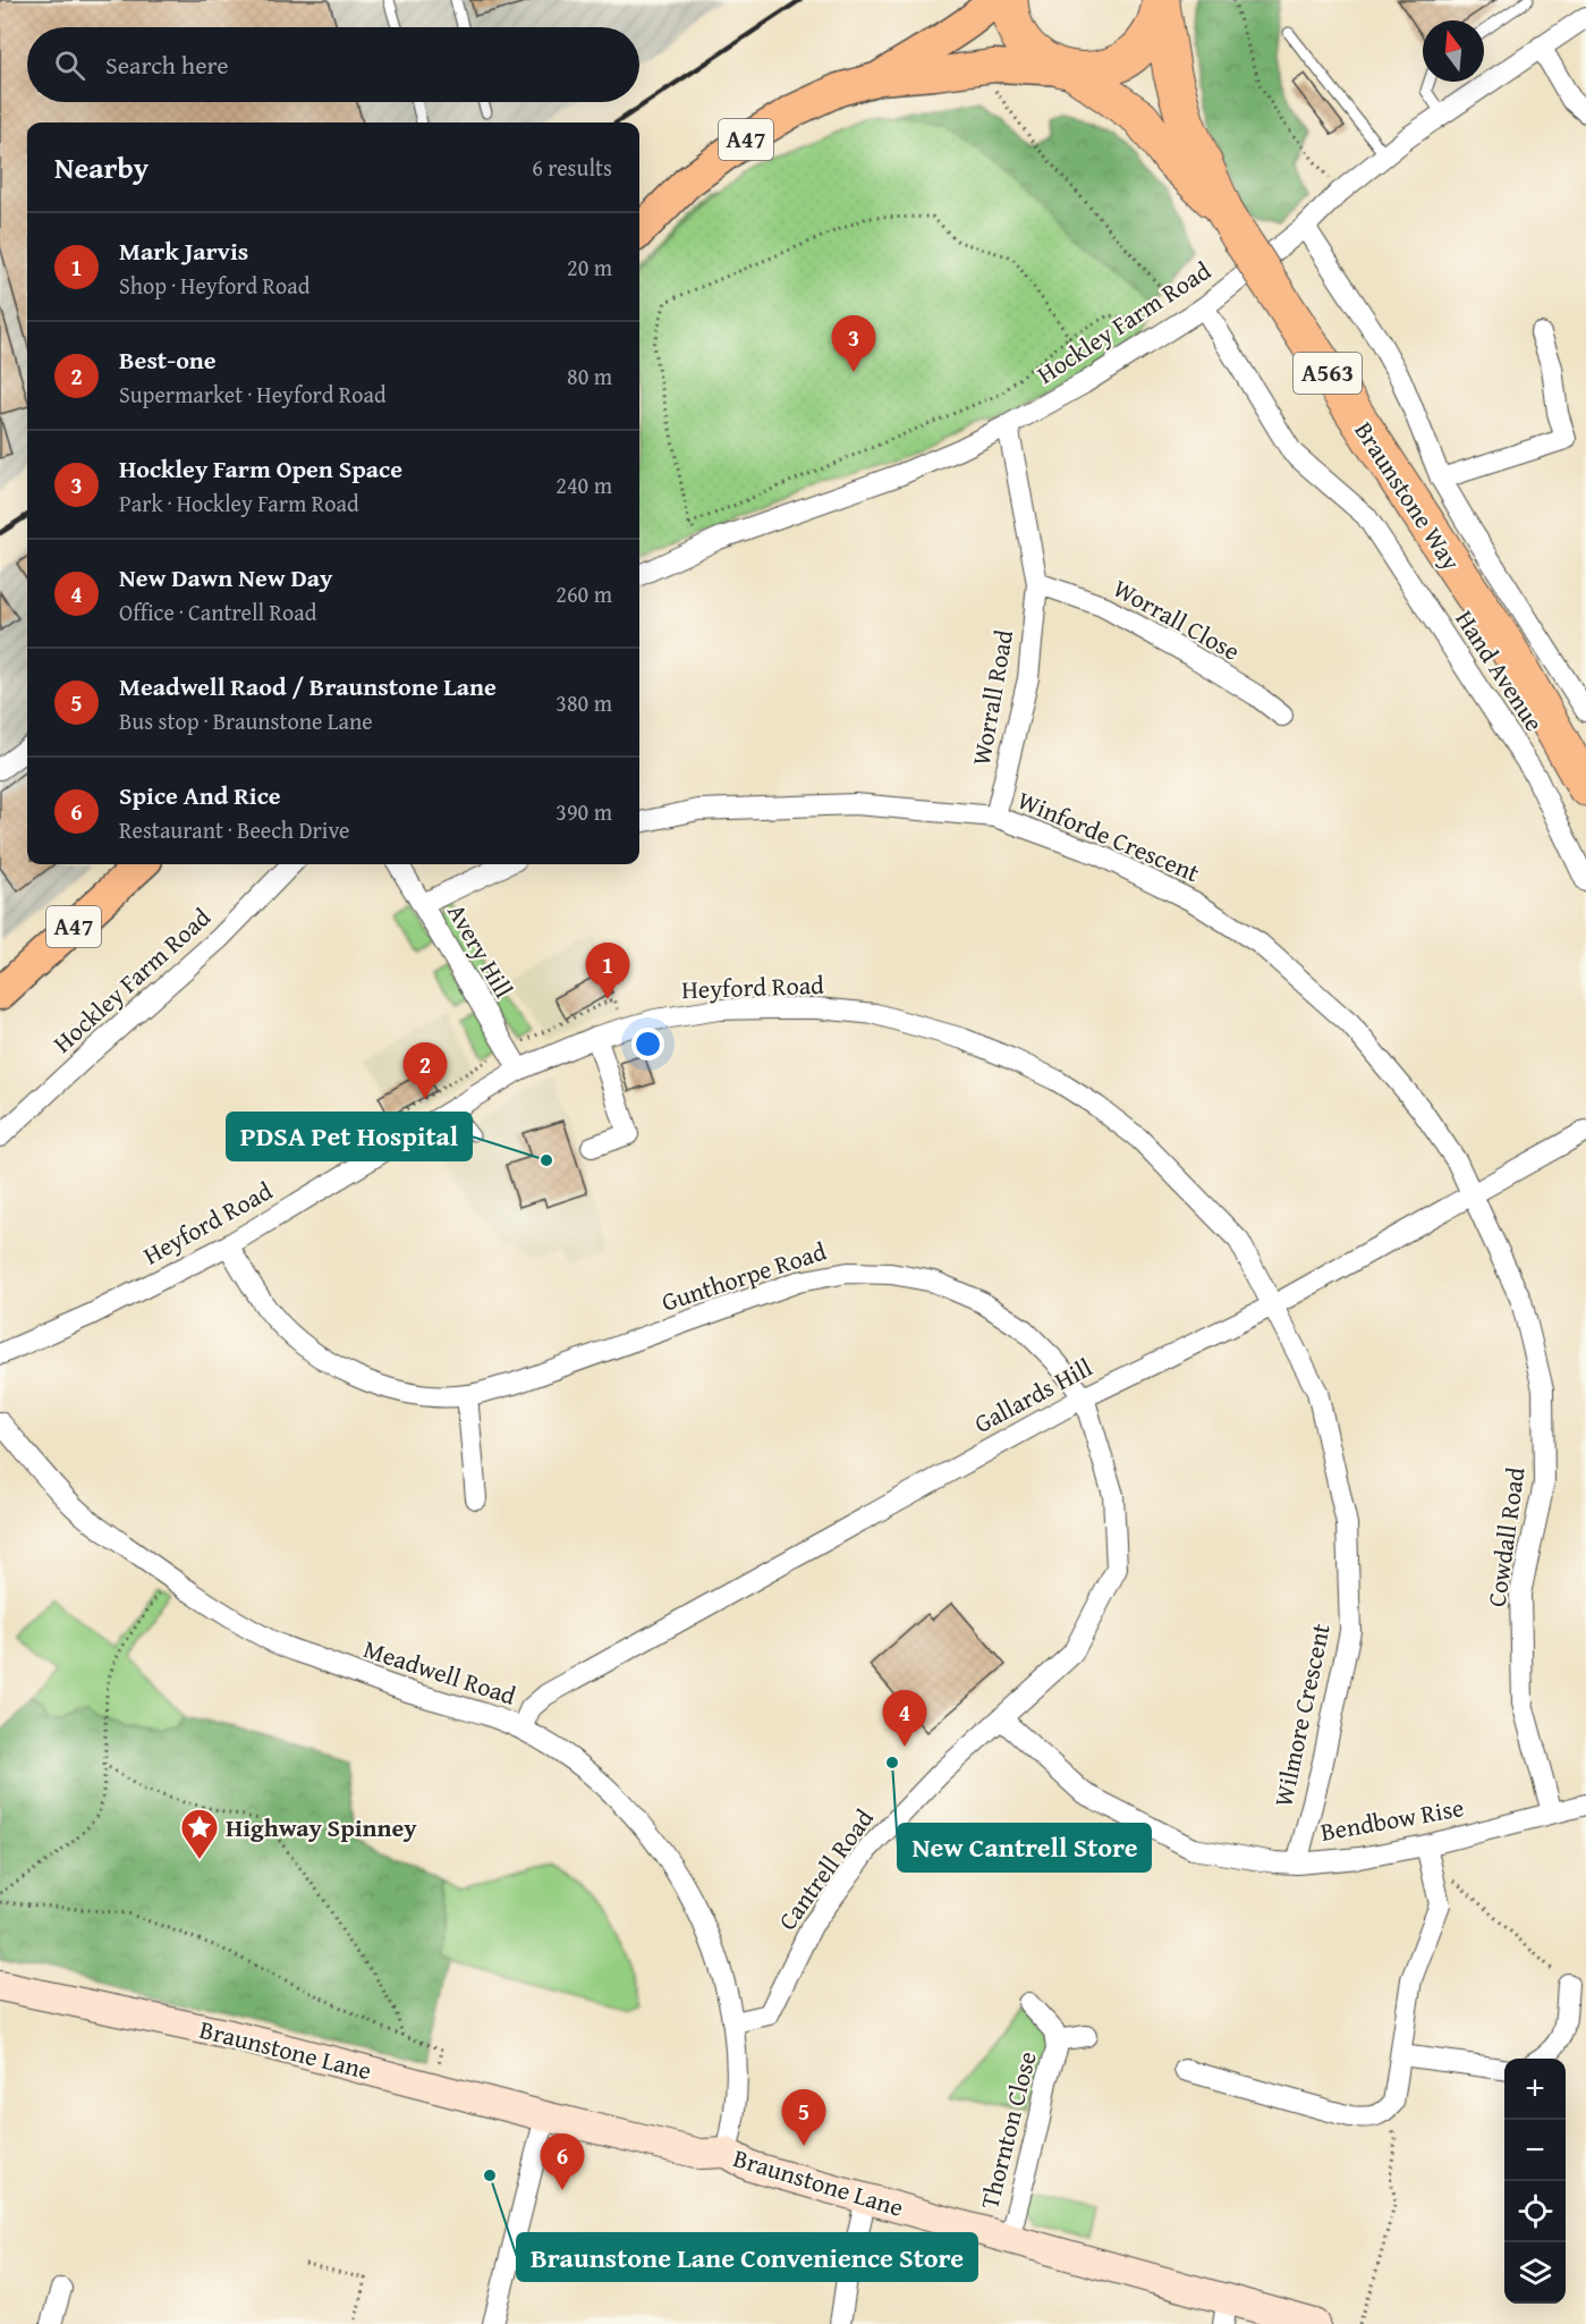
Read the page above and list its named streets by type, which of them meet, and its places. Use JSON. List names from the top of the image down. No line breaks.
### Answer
{"streets":{"highway":["A563","Braunstone Way"],"main road":["A47"],"street":["Hockley Farm Road","Worrall Close","Hand Avenue","Worrall Road","Winforde Crescent","Avery Hill","Heyford Road","Gunthorpe Road","Gallards Hill","Cowdall Road","Meadwell Road","Wilmore Crescent","Bendbow Rise","Cantrell Road","Braunstone Lane","Thornton Close"]},"crossings":[["A47","A563"],["A47","Braunstone Way"],["Hockley Farm Road","Hand Avenue"],["Hockley Farm Road","Worrall Road"],["A563","Braunstone Way"],["Worrall Close","Worrall Road"],["Worrall Road","Winforde Crescent"],["Winforde Crescent","Gallards Hill"],["Winforde Crescent","Cowdall Road"],["Avery Hill","Heyford Road"],["Heyford Road","Gunthorpe Road"],["Heyford Road","Gallards Hill"],["Heyford Road","Wilmore Crescent"],["Gunthorpe Road","Gallards Hill"],["Gunthorpe Road","Cantrell Road"],["Gallards Hill","Cowdall Road"],["Gallards Hill","Meadwell Road"],["Gallards Hill","Wilmore Crescent"],["Gallards Hill","Cantrell Road"],["Cowdall Road","Bendbow Rise"],["Meadwell Road","Cantrell Road"],["Meadwell Road","Braunstone Lane"],["Wilmore Crescent","Bendbow Rise"],["Bendbow Rise","Cantrell Road"],["Braunstone Lane","Thornton Close"]],"places":{"other":["PDSA Pet Hospital","New Cantrell Store","Braunstone Lane Convenience Store"],"place":["Highway Spinney"]},"north":"top","page":{"search":"Search here","heading":["Nearby","6 results"],"list":[{"mark":"1","name":"Mark Jarvis","note":"Shop · Heyford Road","value":"20 m"},{"mark":"2","name":"Best-one","note":"Supermarket · Heyford Road","value":"80 m"},{"mark":"3","name":"Hockley Farm Open Space","note":"Park · Hockley Farm Road","value":"240 m"},{"mark":"4","name":"New Dawn New Day","note":"Office · Cantrell Road","value":"260 m"},{"mark":"5","name":"Meadwell Raod / Braunstone Lane","note":"Bus stop · Braunstone Lane","value":"380 m"},{"mark":"6","name":"Spice And Rice","note":"Restaurant · Beech Drive","value":"390 m"}],"pins":["3","1","2","4","5","6"],"map_buttons":["+","−"]}}
